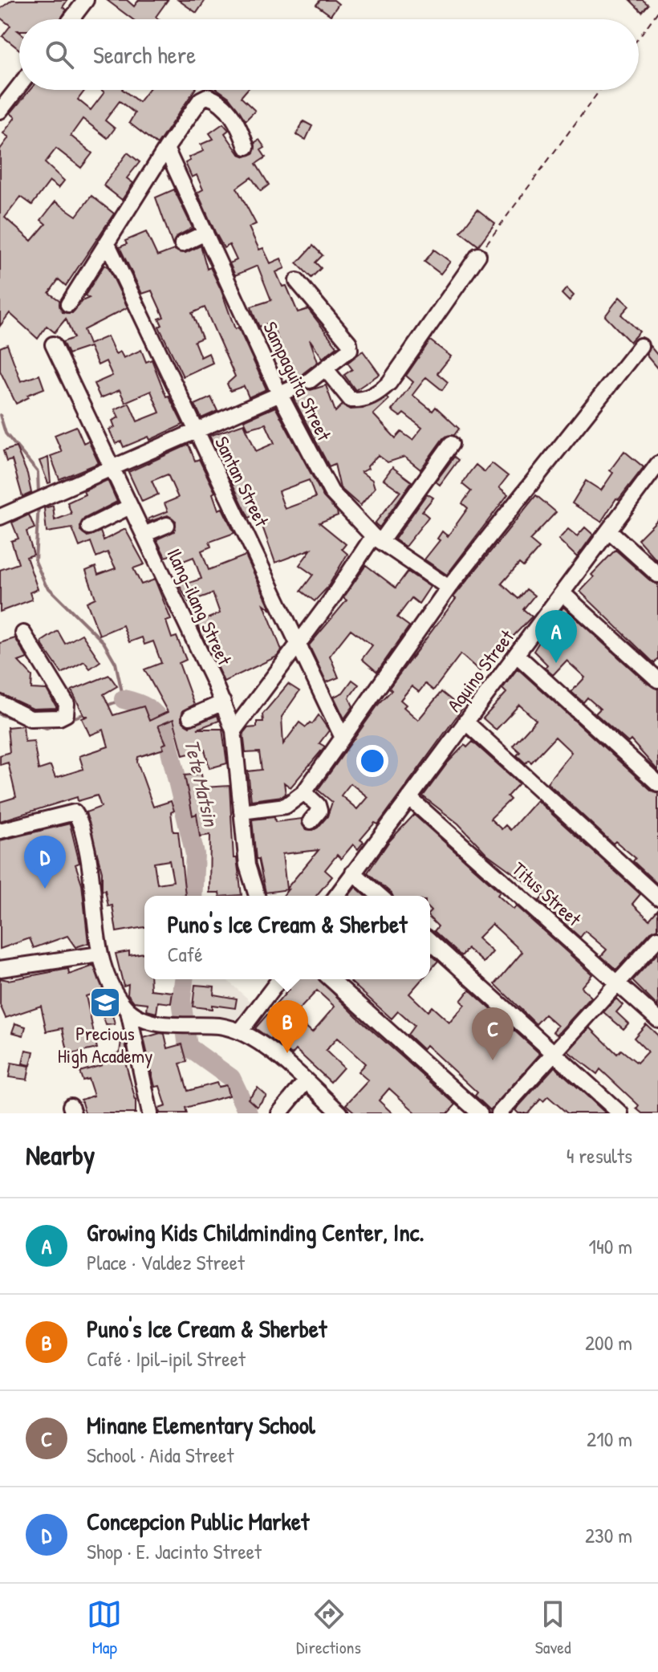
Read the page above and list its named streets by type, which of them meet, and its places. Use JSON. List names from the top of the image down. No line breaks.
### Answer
{"streets":{"street":["Sampaguita Street","Santan Street","Ilang-ilang Street","Aquino Street","Titus Street"]},"crossings":[["Aquino Street","Titus Street"]],"water":["Tete Matsin"],"places":{"school or university":["Precious High Academy"]},"page":{"search":"Search here","pins":["A","D","B","C"],"popup":["Puno's Ice Cream & Sherbet","Café"],"heading":["Nearby","4 results"],"list":[{"mark":"A","name":"Growing Kids Childminding Center, Inc.","note":"Place · Valdez Street","value":"140 m"},{"mark":"B","name":"Puno's Ice Cream & Sherbet","note":"Café · Ipil-ipil Street","value":"200 m"},{"mark":"C","name":"Minane Elementary School","note":"School · Aida Street","value":"210 m"},{"mark":"D","name":"Concepcion Public Market","note":"Shop · E. Jacinto Street","value":"230 m"}],"nav":["Map","Directions","Saved"]}}
